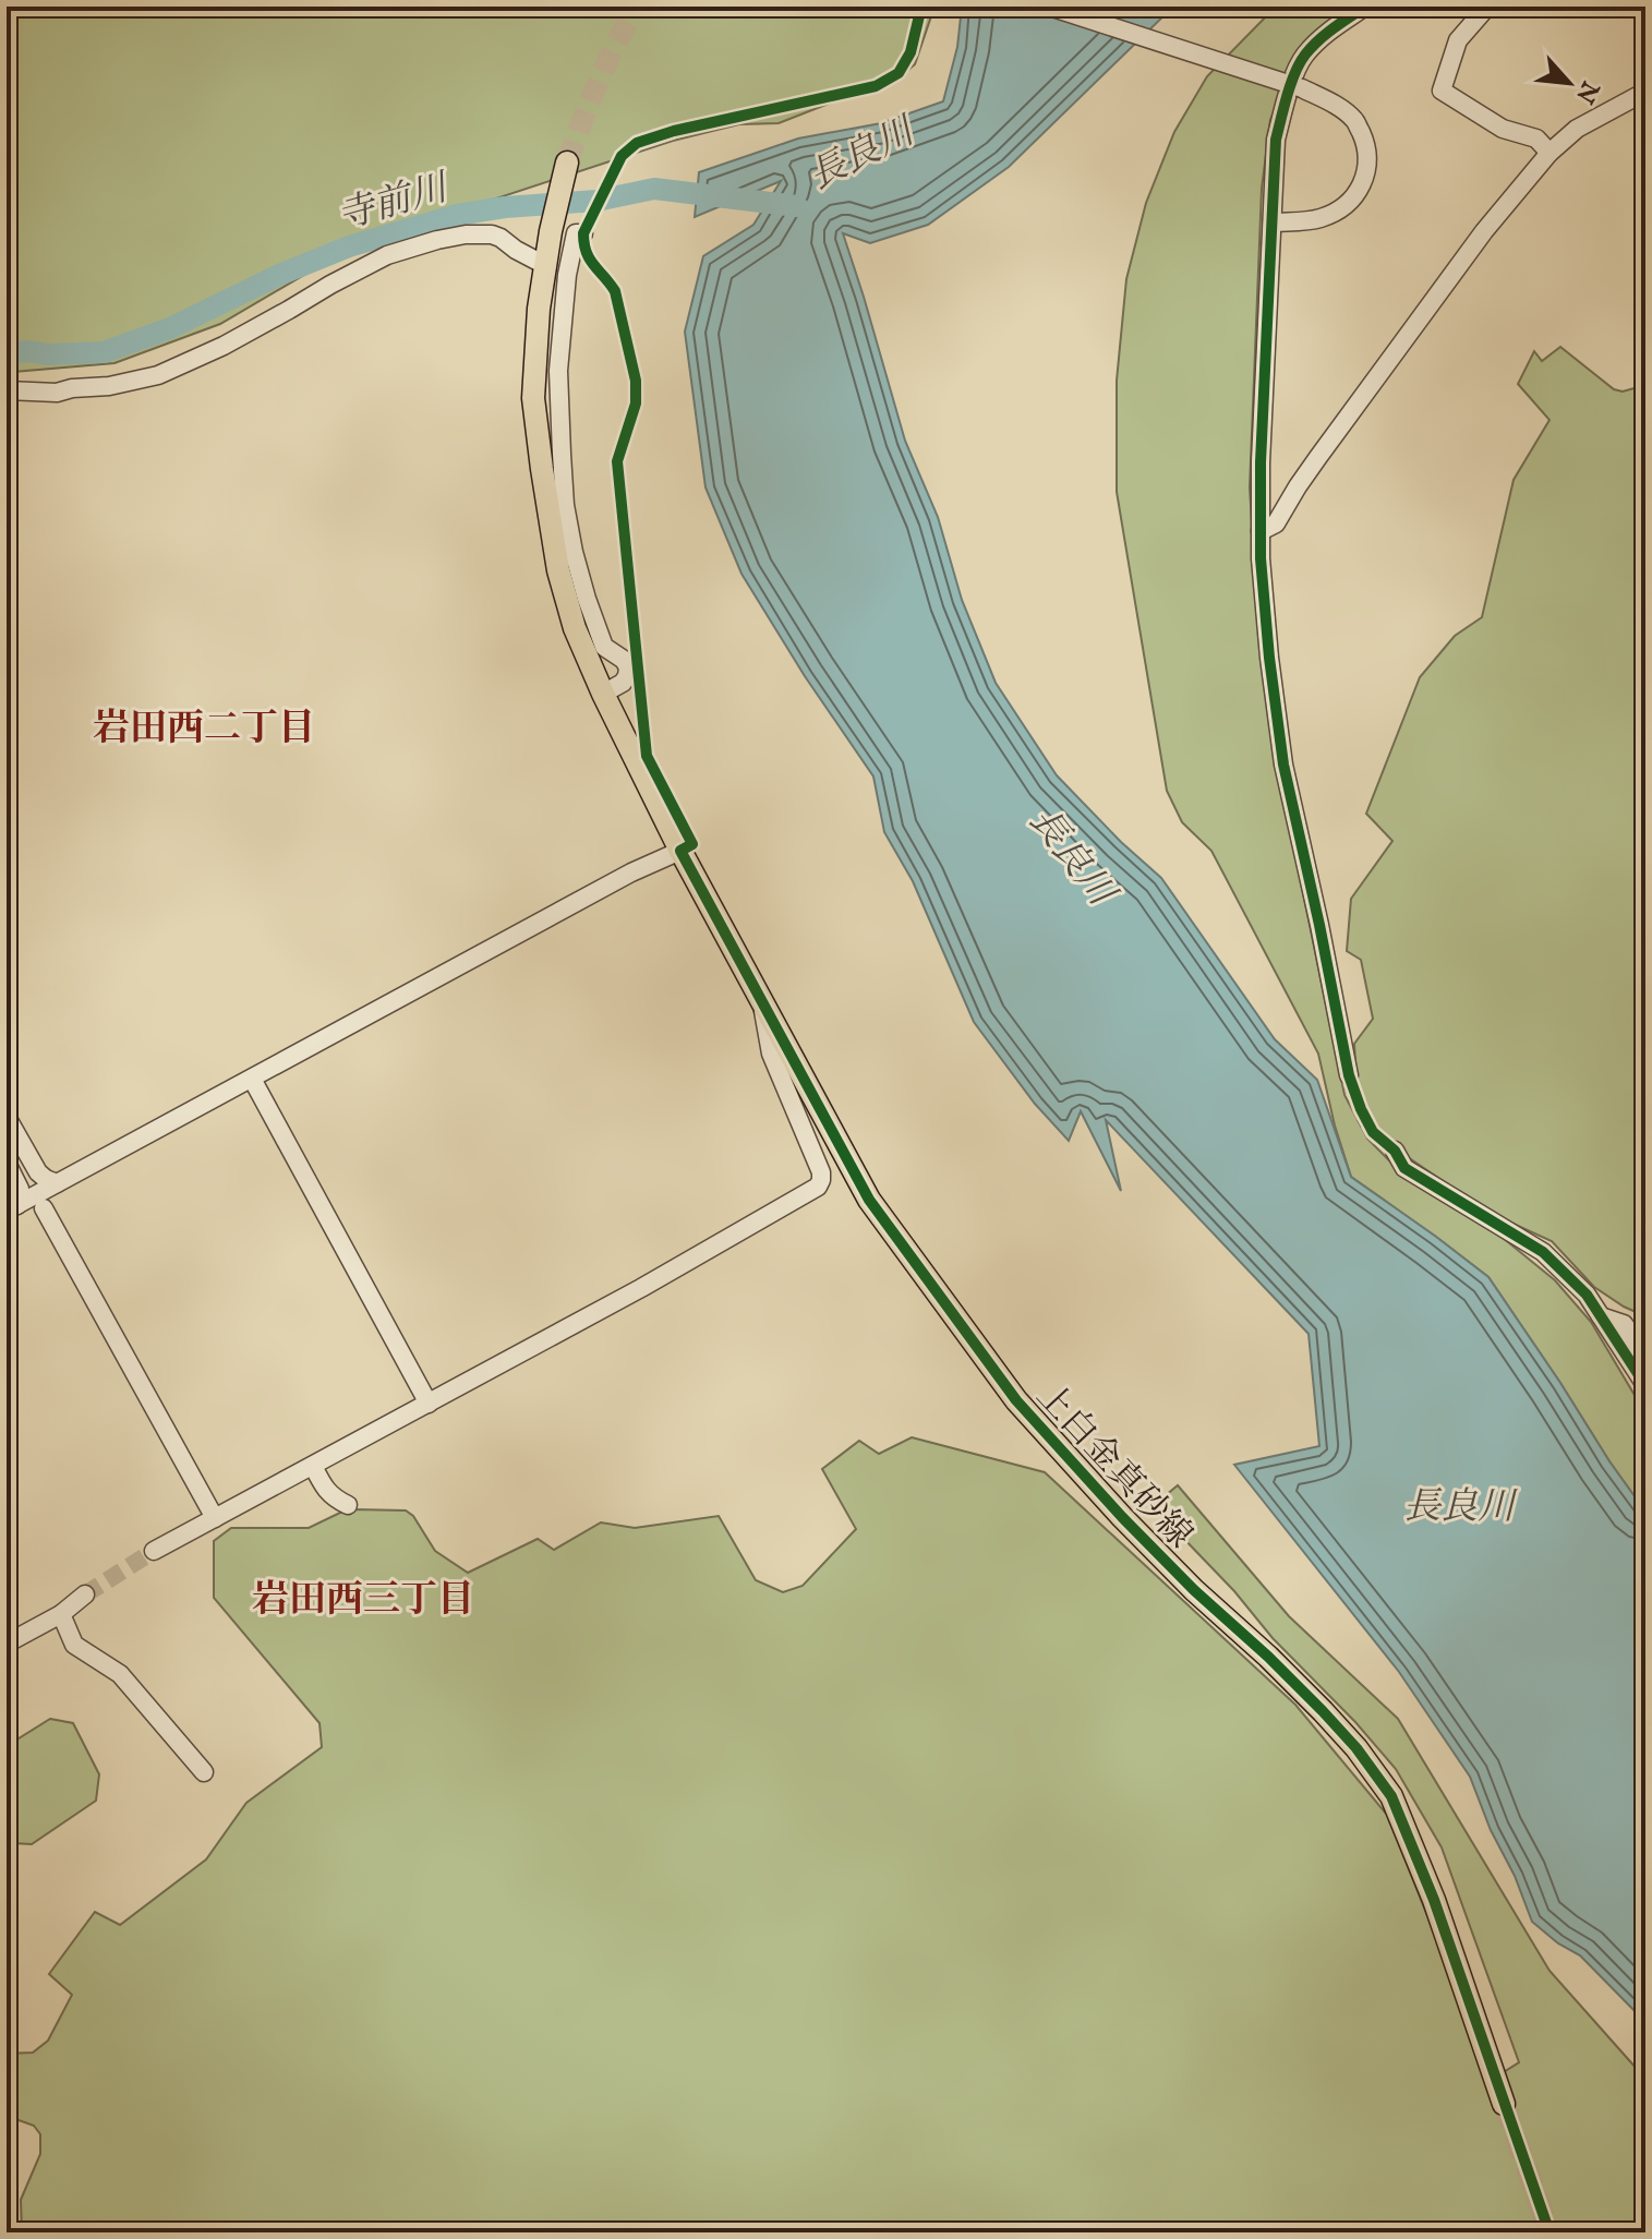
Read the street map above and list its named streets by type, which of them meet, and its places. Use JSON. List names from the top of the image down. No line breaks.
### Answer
{"streets":{"main road":["上白金真砂線"]},"districts":["岩田西二丁目","岩田西三丁目"],"water":["長良川","寺前川"],"north":"bottom right"}
